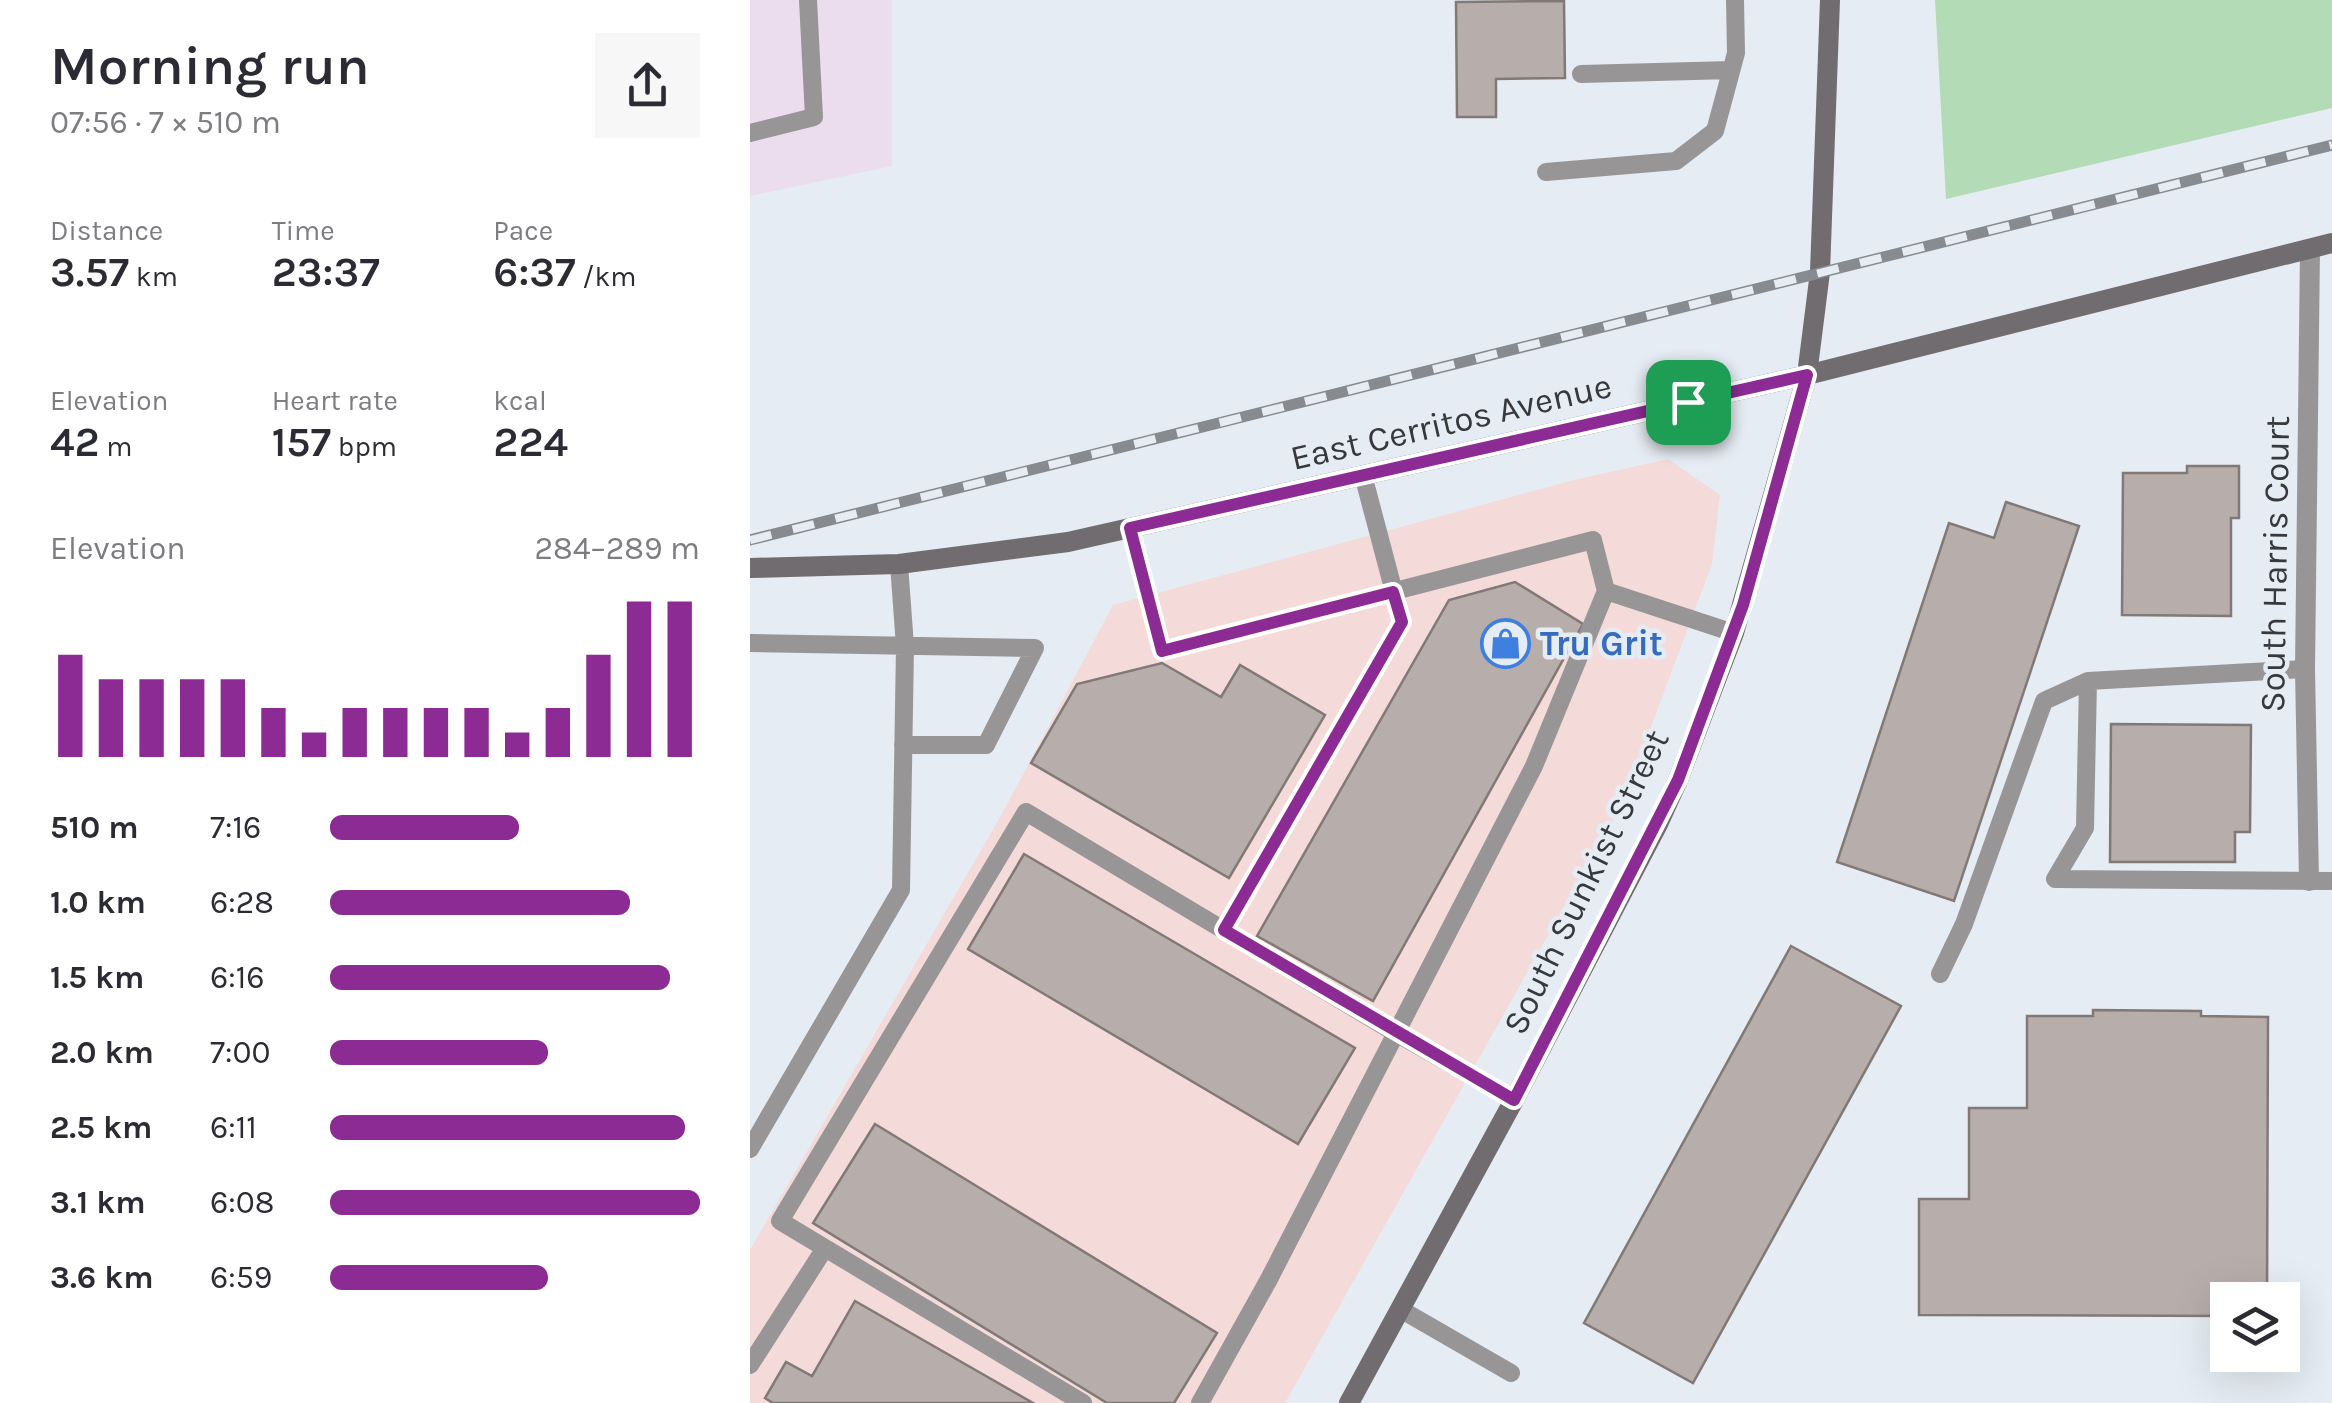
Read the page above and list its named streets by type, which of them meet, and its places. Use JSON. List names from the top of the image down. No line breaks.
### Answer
{"streets":{"main road":["East Cerritos Avenue","South Sunkist Street"],"street":["South Harris Court"]},"crossings":[["East Cerritos Avenue","South Harris Court"],["East Cerritos Avenue","South Sunkist Street"]],"places":{"shop":["Tru Grit"]},"page":{"heading":["Morning run","07:56 · 7 × 510 m"],"stats":[["Distance","3.57 km"],["Time","23:37"],["Pace","6:37 /km"],["Elevation","42 m"],["Heart rate","157 bpm"],["kcal","224"]],"chart":["Elevation","284–289 m"],"list":[{"name":"510 m","note":"7:16"},{"name":"1.0 km","note":"6:28"},{"name":"1.5 km","note":"6:16"},{"name":"2.0 km","note":"7:00"},{"name":"2.5 km","note":"6:11"},{"name":"3.1 km","note":"6:08"},{"name":"3.6 km","note":"6:59"}]}}
